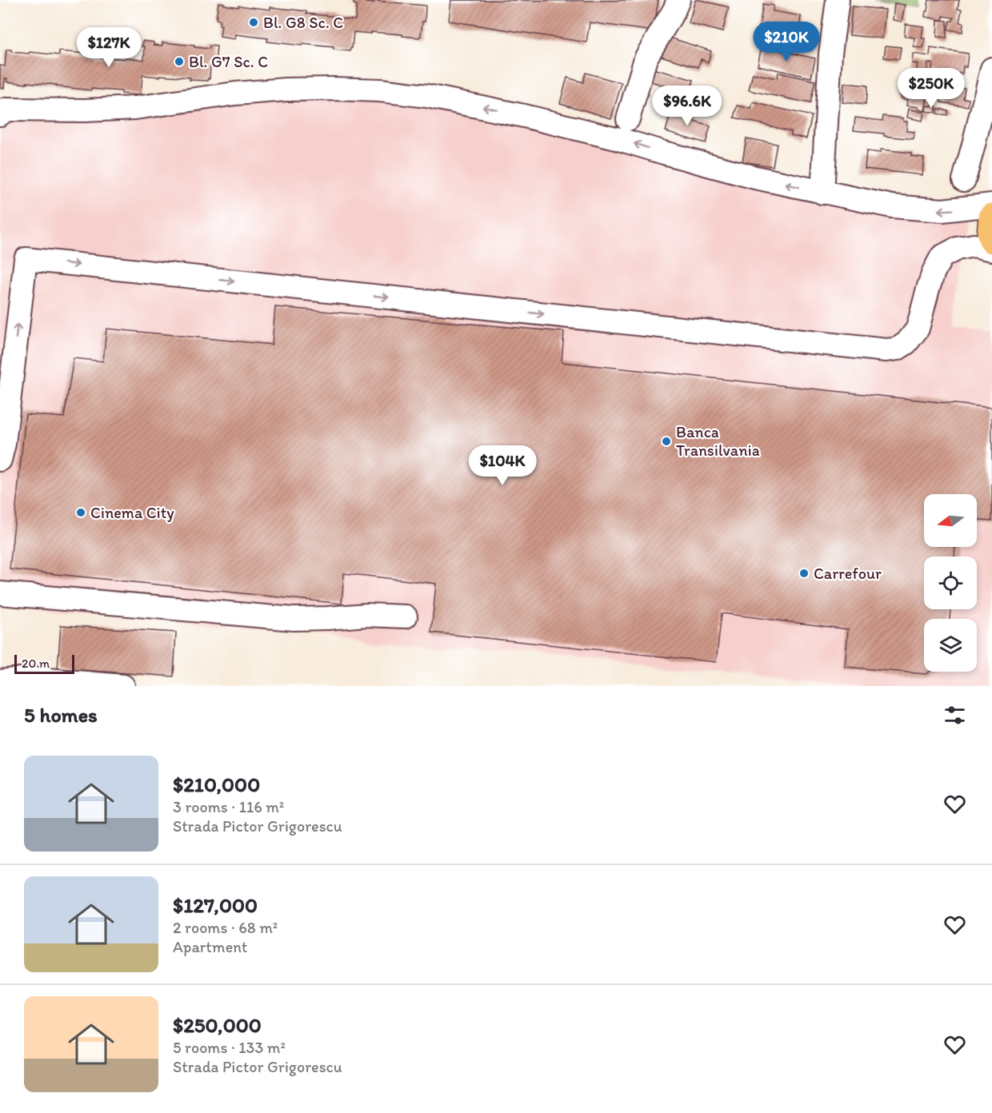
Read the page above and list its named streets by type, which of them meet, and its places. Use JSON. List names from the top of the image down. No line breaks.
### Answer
{"places":["Bl. G8 Sc. C","Bl. G7 Sc. C","Banca Transilvania","Cinema City","Carrefour"],"scale_bar":"20 m","north":"left","page":{"price":["$210K","$127K","$250K","$96.6K","$104K"],"scale":"20 m","heading":"5 homes","list":[{"name":"$210,000","note":"3 rooms · 116 m² · Strada Pictor Grigorescu"},{"name":"$127,000","note":"2 rooms · 68 m² · Apartment"},{"name":"$250,000","note":"5 rooms · 133 m² · Strada Pictor Grigorescu"}]}}
